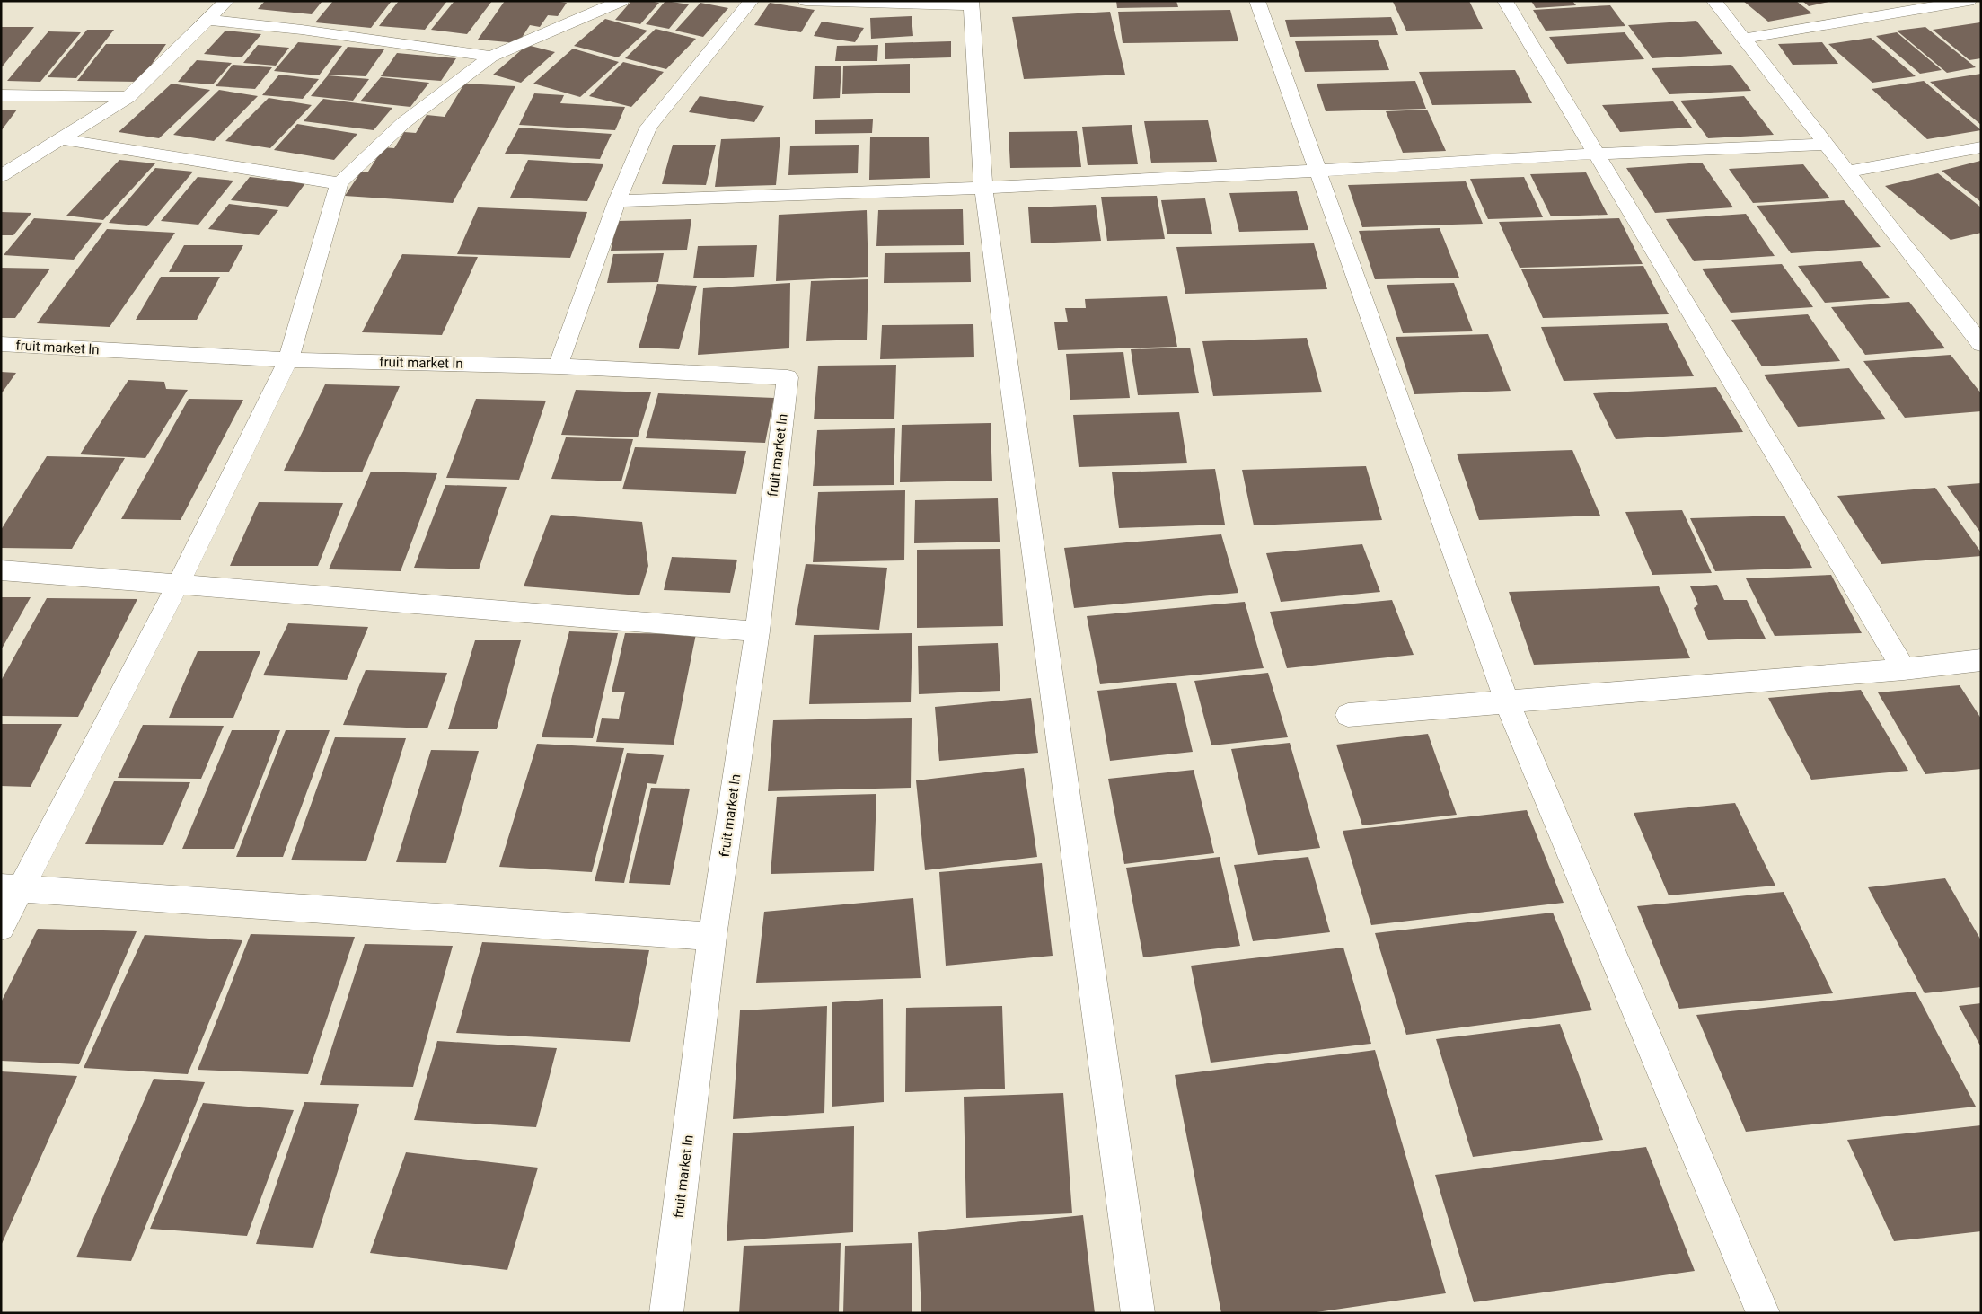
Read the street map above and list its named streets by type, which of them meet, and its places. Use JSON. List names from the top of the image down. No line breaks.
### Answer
{"streets":{"street":["fruit market ln"]}}
